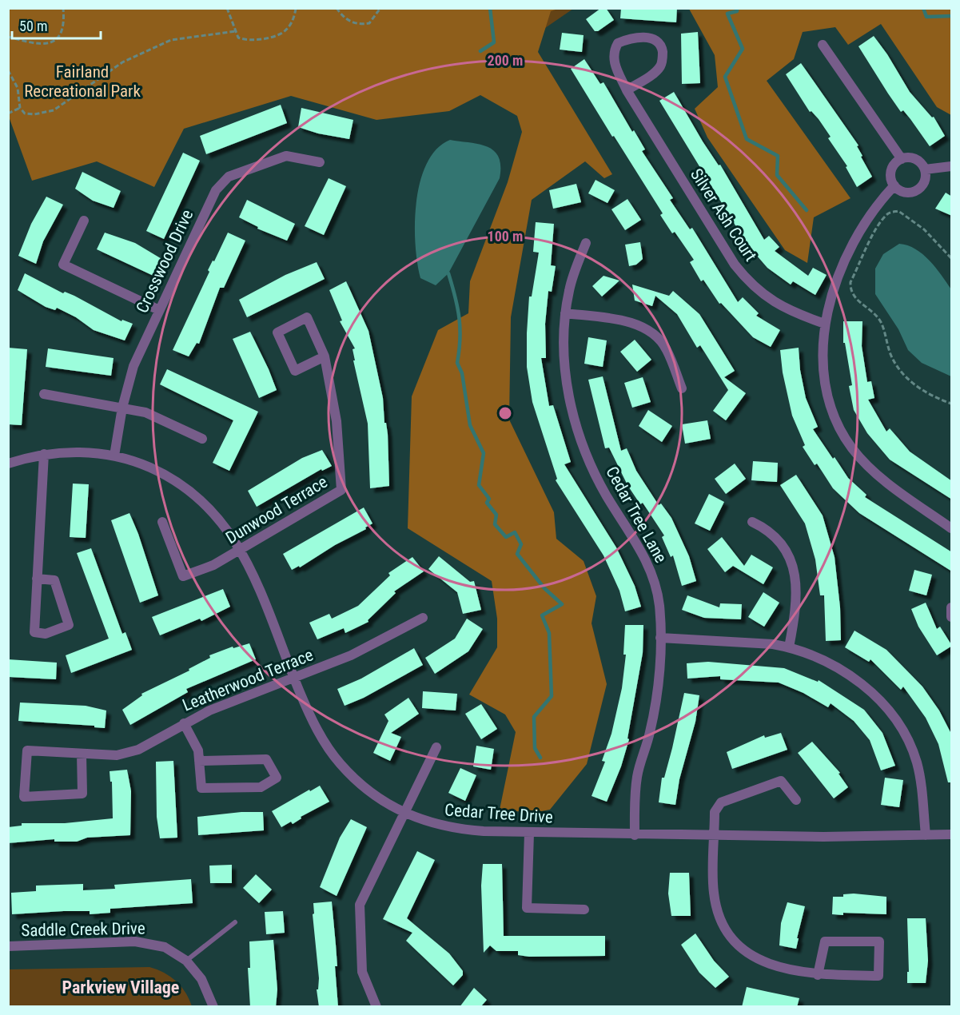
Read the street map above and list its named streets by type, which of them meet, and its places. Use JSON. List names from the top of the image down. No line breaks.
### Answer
{"streets":{"street":["Silver Ash Court","Crosswood Drive","Dunwood Terrace","Cedar Tree Lane","Leatherwood Terrace","Cedar Tree Drive","Saddle Creek Drive"]},"crossings":[["Crosswood Drive","Cedar Tree Drive"],["Dunwood Terrace","Cedar Tree Drive"],["Cedar Tree Lane","Cedar Tree Drive"],["Leatherwood Terrace","Cedar Tree Drive"]],"districts":["Parkview Village"],"parks":["Fairland Recreational Park"],"scale_bar":"50 m","rings":["200 m","100 m"]}
